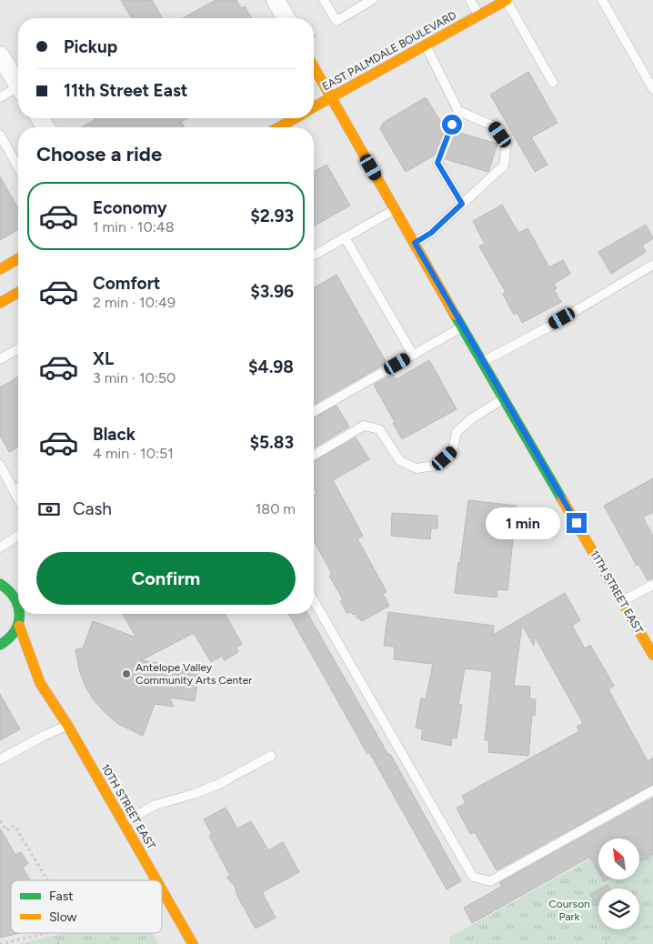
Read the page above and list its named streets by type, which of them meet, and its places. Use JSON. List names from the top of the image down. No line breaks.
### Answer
{"streets":{"main road":["EAST PALMDALE BOULEVARD","11TH STREET EAST","10TH STREET EAST"]},"crossings":[["EAST PALMDALE BOULEVARD","11TH STREET EAST"]],"parks":["Courson Park"],"places":["Antelope Valley Community Arts Center"],"legend":["Fast","Slow"],"north":"top left","page":{"banner":["Pickup","11th Street East"],"heading":"Choose a ride","list":[{"name":"Economy","note":"1 min · 10:48","value":"$2.93"},{"name":"Comfort","note":"2 min · 10:49","value":"$3.96"},{"name":"XL","note":"3 min · 10:50","value":"$4.98"},{"name":"Black","note":"4 min · 10:51","value":"$5.83"}],"pay":["Cash","180 m"],"bubble":"1 min","buttons":"Confirm"}}
